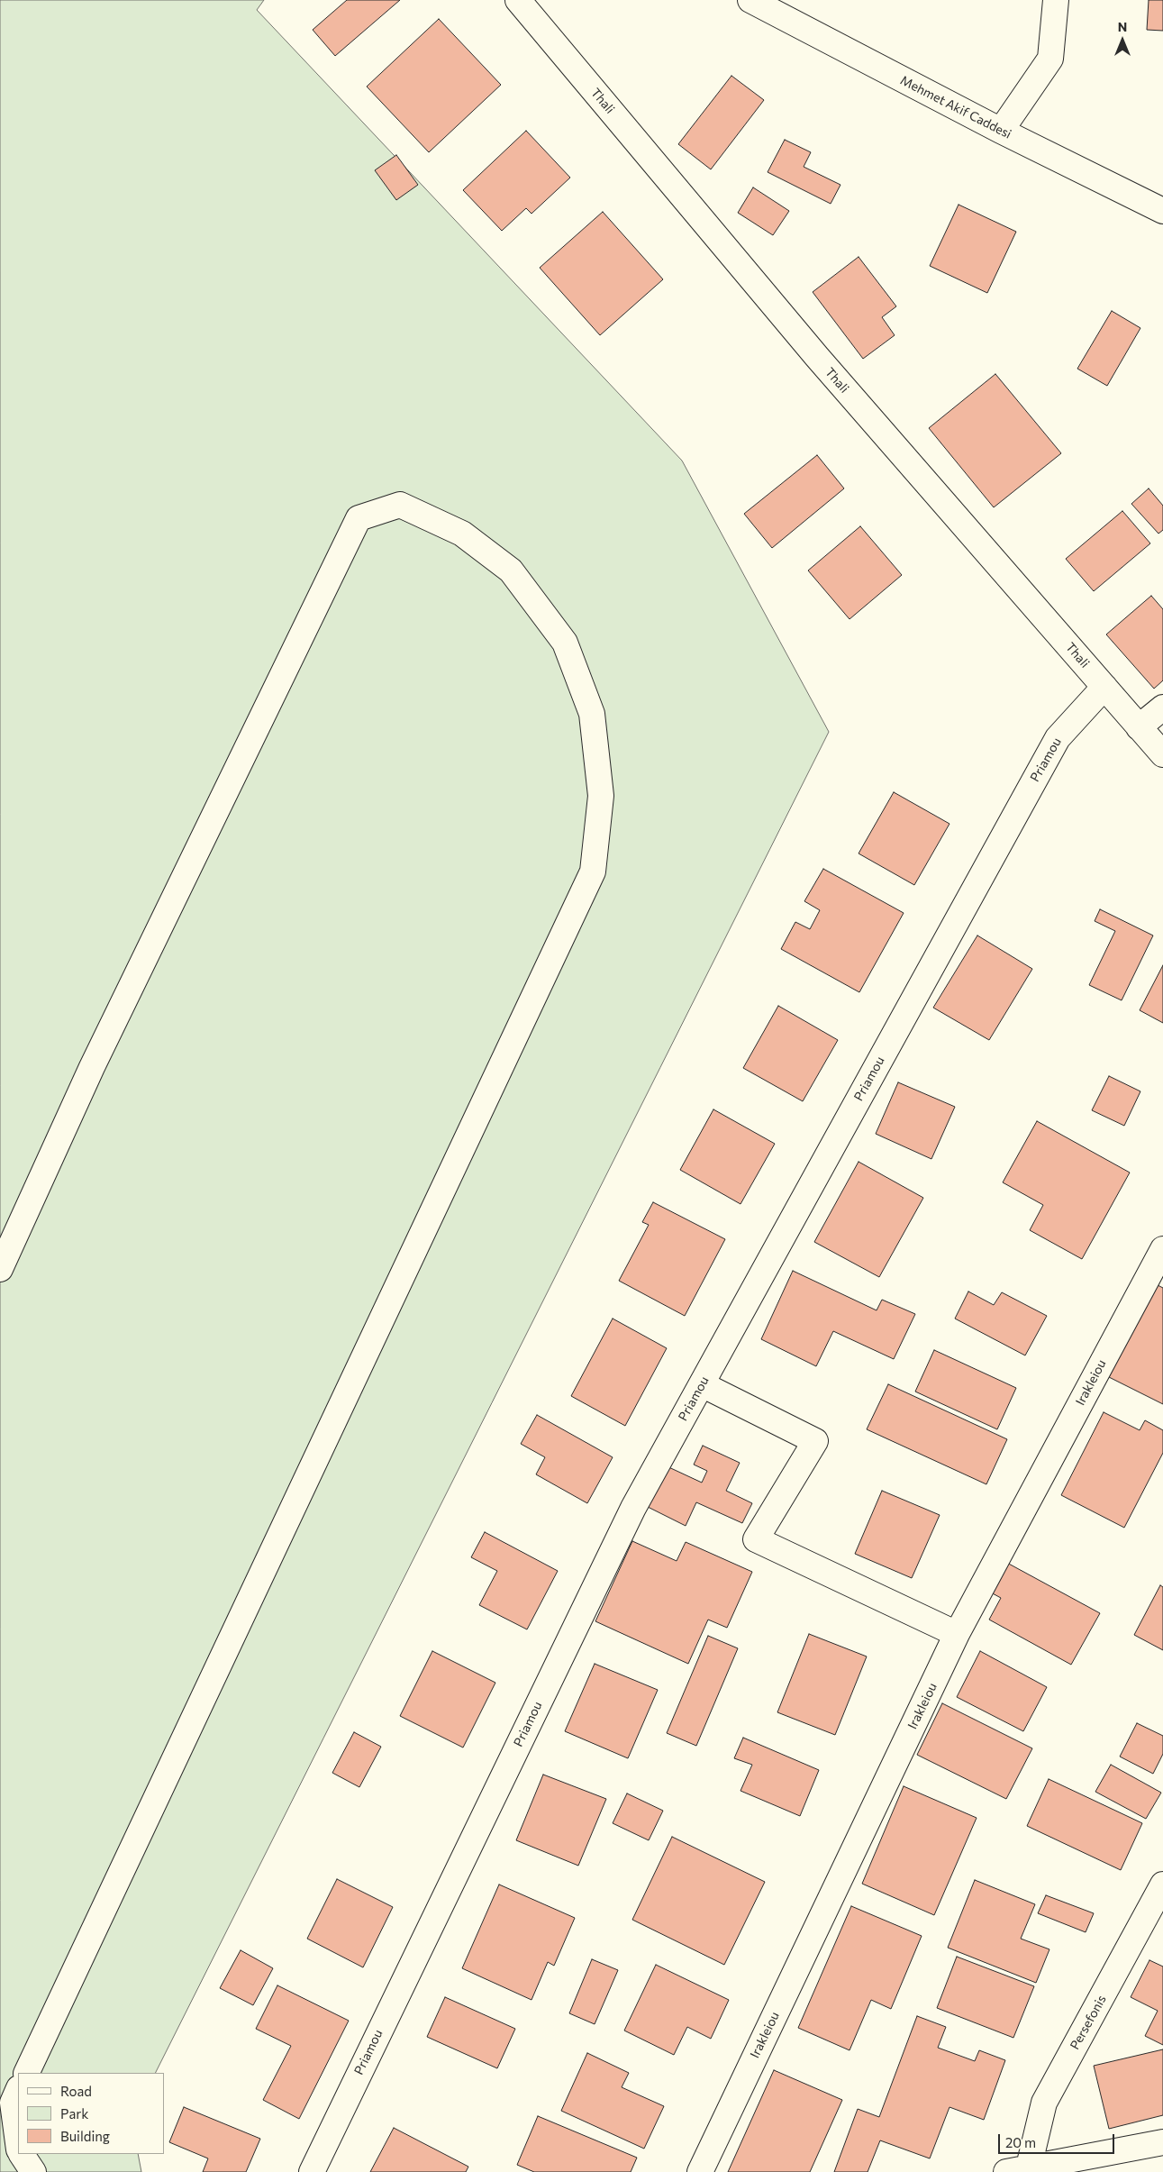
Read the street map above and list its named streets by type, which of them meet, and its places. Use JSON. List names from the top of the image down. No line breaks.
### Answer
{"streets":{"street":["Thali","Mehmet Akif Caddesi","Priamou","Irakleiou","Persefonis"]},"crossings":[["Thali","Priamou"]],"legend":["Road","Park","Building"],"scale_bar":"20 m","north":"top"}
